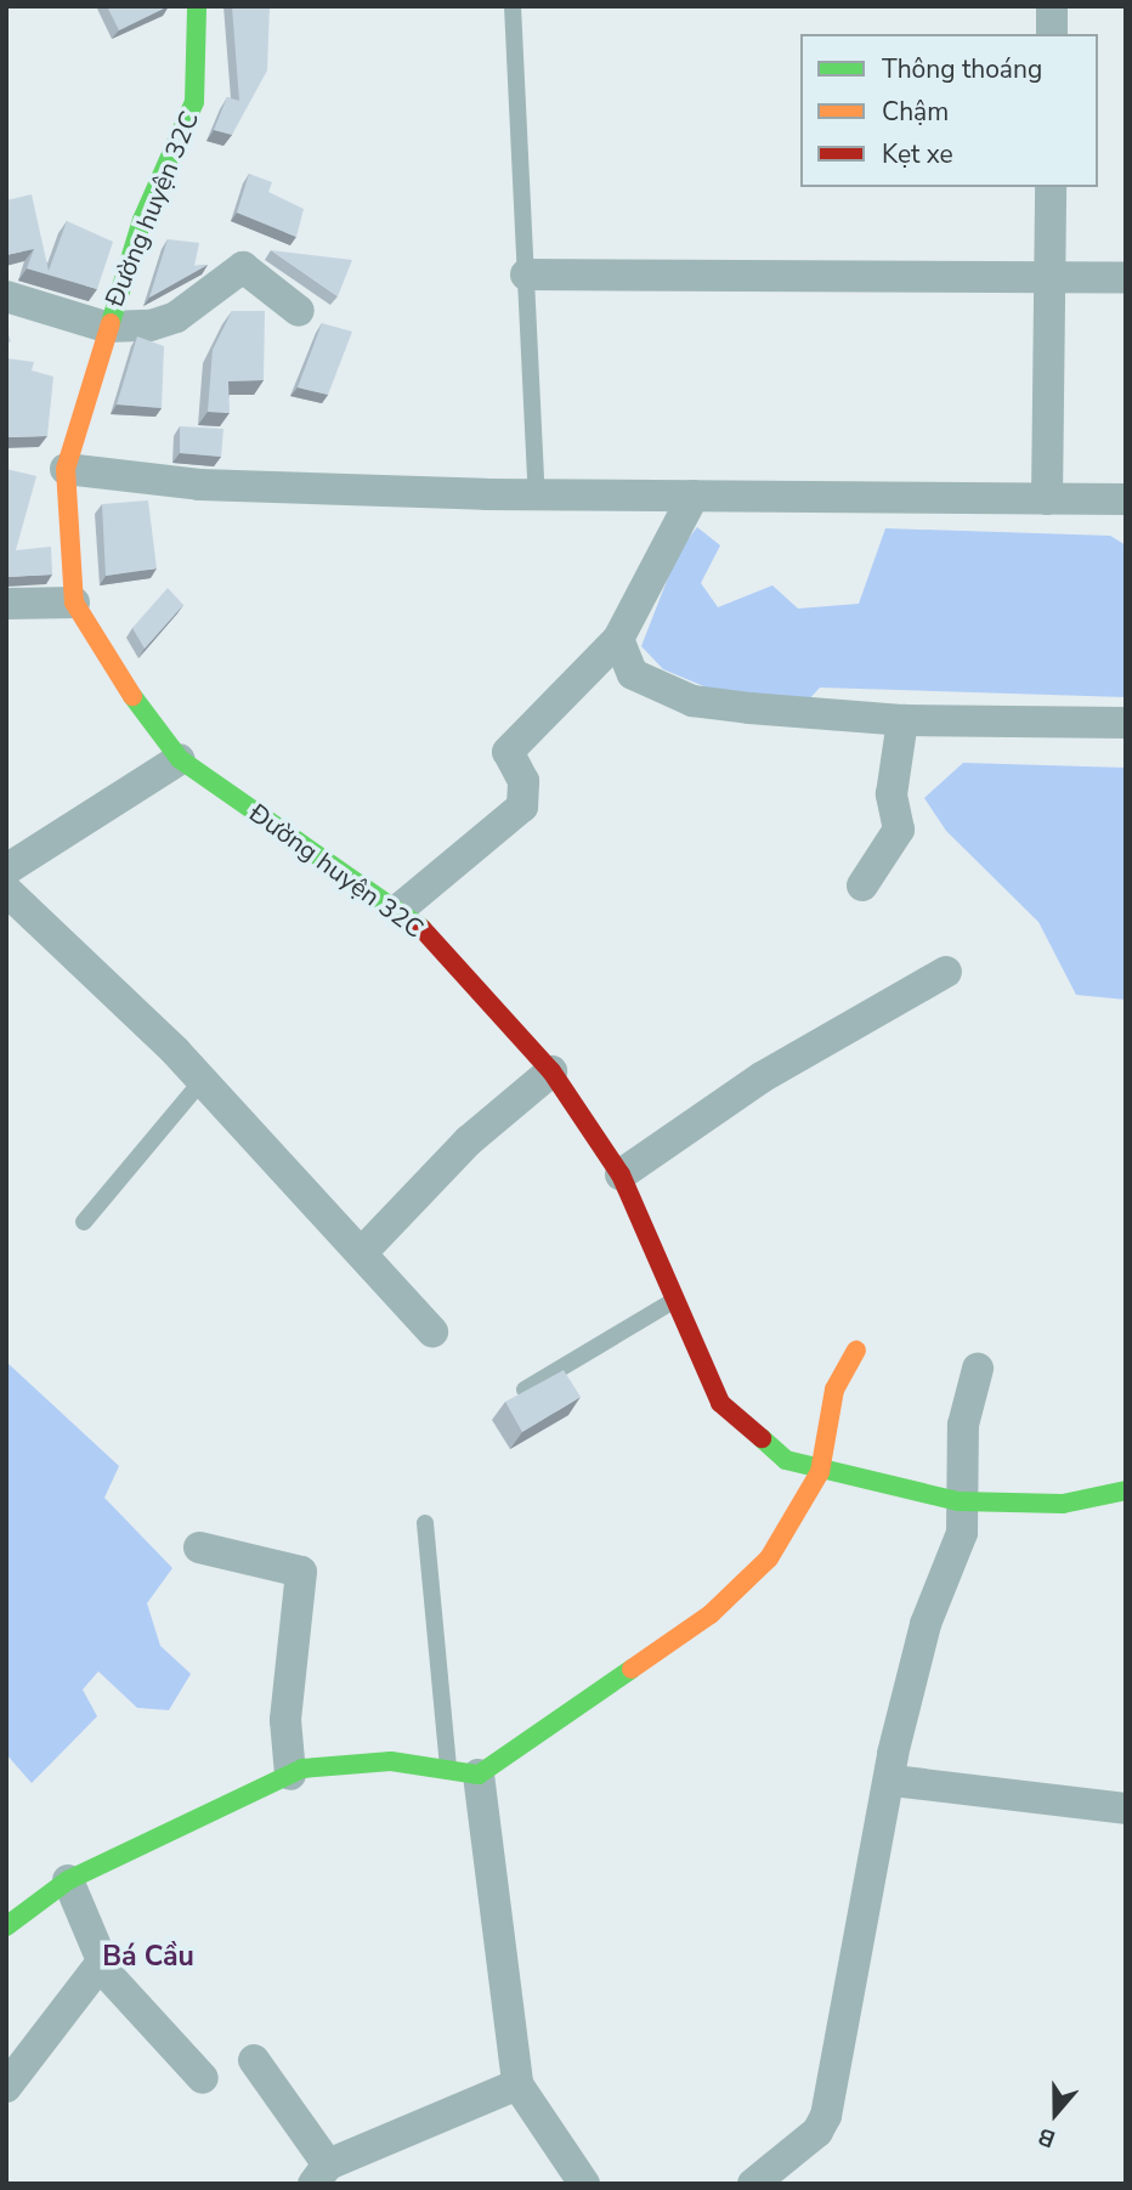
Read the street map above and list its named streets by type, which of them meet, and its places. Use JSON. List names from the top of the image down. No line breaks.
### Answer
{"streets":{"street":["Đường huyện 32C"]},"districts":["Bá Cầu"],"legend":["Thông thoáng","Chậm","Kẹt xe"],"north":"bottom"}
